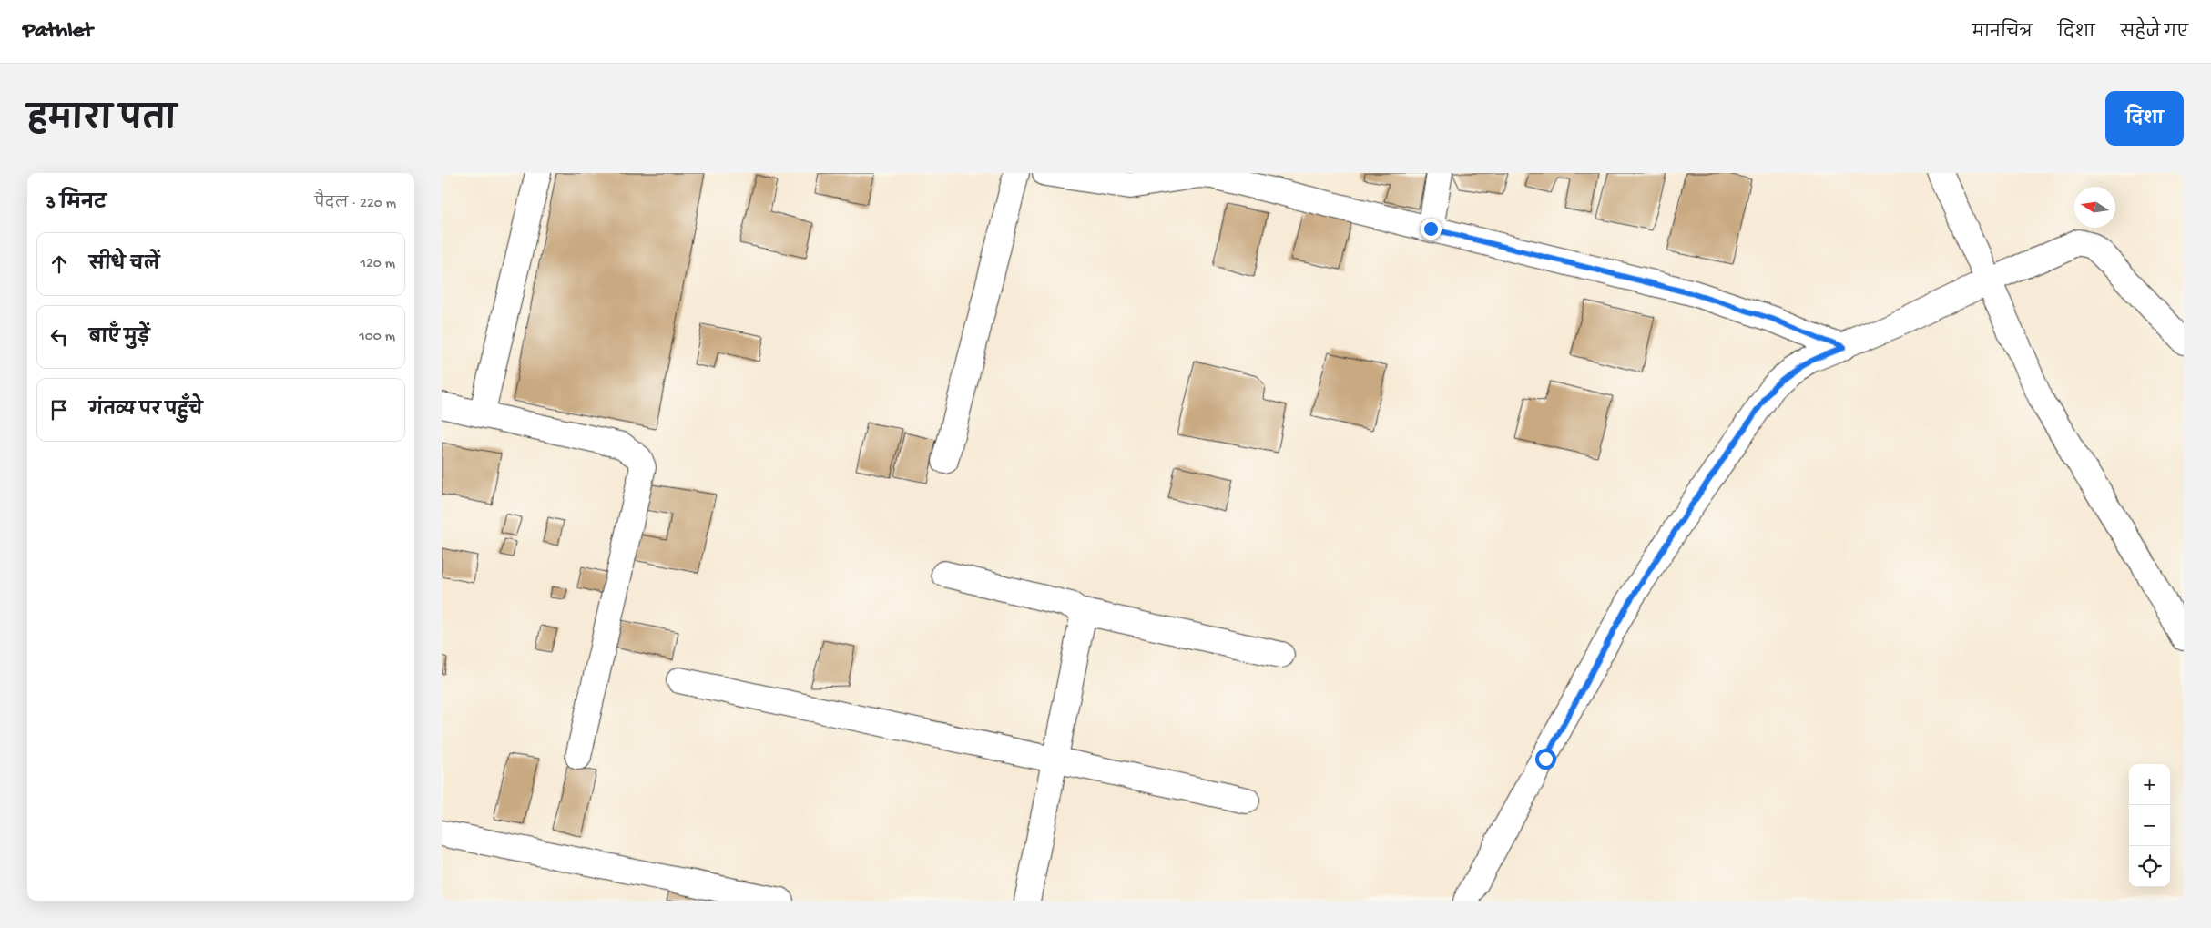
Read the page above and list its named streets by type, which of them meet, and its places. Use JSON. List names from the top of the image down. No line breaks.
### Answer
{"north":"left","page":{"header":"Pathlet","nav":["मानचित्र","दिशा","सहेजे गए"],"title":"हमारा पता","buttons":"दिशा","heading":["3 मिनट","पैदल · 220 m"],"list":[["सीधे चलें","120 m"],["बाएँ मुड़ें","100 m"],"गंतव्य पर पहुँचे"],"map_buttons":["+","−"]}}
